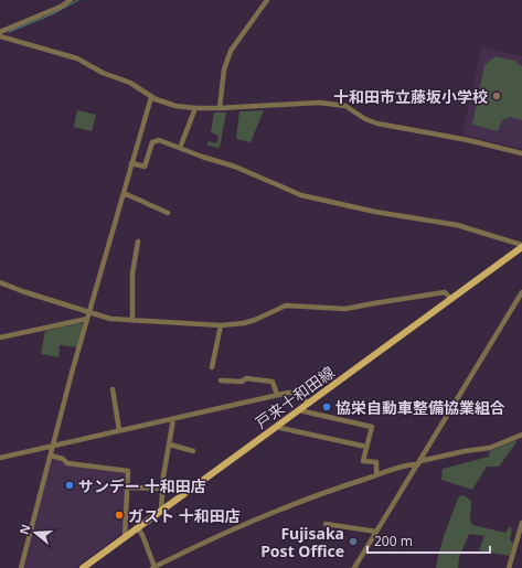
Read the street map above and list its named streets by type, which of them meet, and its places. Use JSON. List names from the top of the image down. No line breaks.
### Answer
{"streets":{"main road":["戸来十和田線"]},"places":["十和田市立藤坂小学校","協栄自動車整備協業組合","サンデー 十和田店","ガスト 十和田店","Fujisaka Post Office"],"scale_bar":"200 m","north":"left"}
